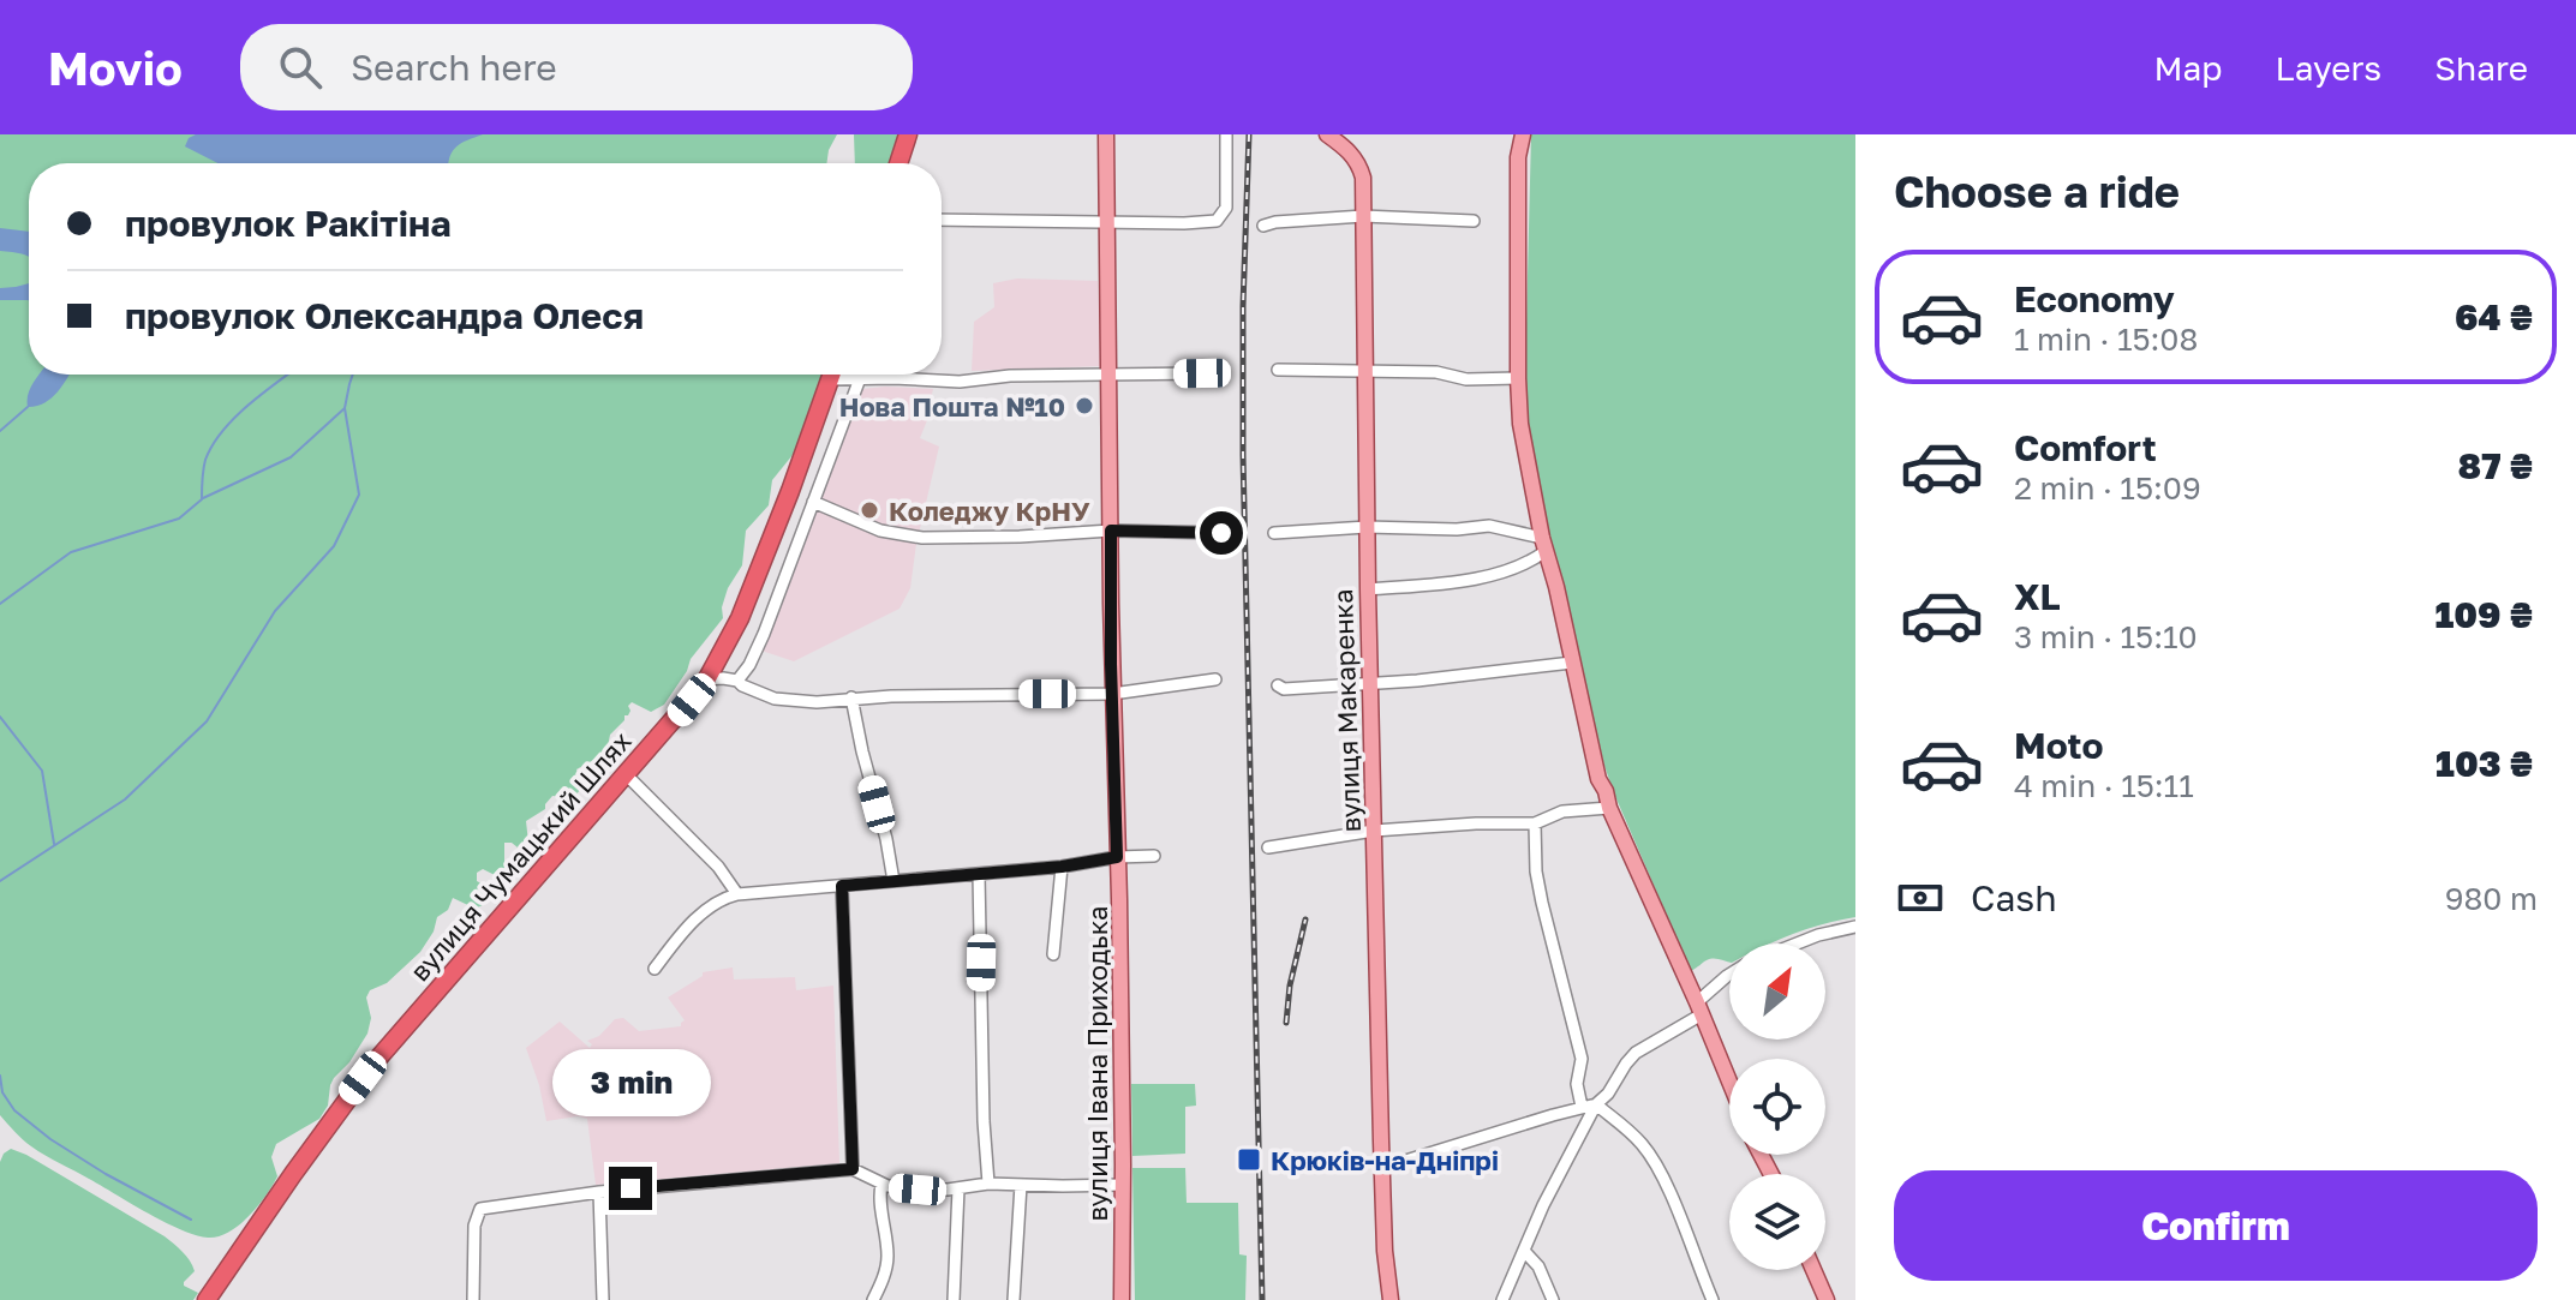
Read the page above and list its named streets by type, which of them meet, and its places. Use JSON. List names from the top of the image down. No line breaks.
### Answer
{"streets":{"highway":["вулиця Чумацький Шлях"],"main road":["вулиця Макаренка","вулиця Івана Приходька"]},"places":{"other":["Нова Пошта №10","Коледжу КрНУ"],"transit":["Крюків-на-Дніпрі"]},"north":"top right","page":{"header":"Movio","search":"Search here","nav":["Map","Layers","Share"],"heading":"Choose a ride","banner":["провулок Ракітіна","провулок Олександра Олеся"],"list":[{"name":"Economy","note":"1 min · 15:08","value":"64 ₴"},{"name":"Comfort","note":"2 min · 15:09","value":"87 ₴"},{"name":"XL","note":"3 min · 15:10","value":"109 ₴"},{"name":"Moto","note":"4 min · 15:11","value":"103 ₴"}],"pay":["Cash","980 m"],"bubble":"3 min","buttons":"Confirm"}}
